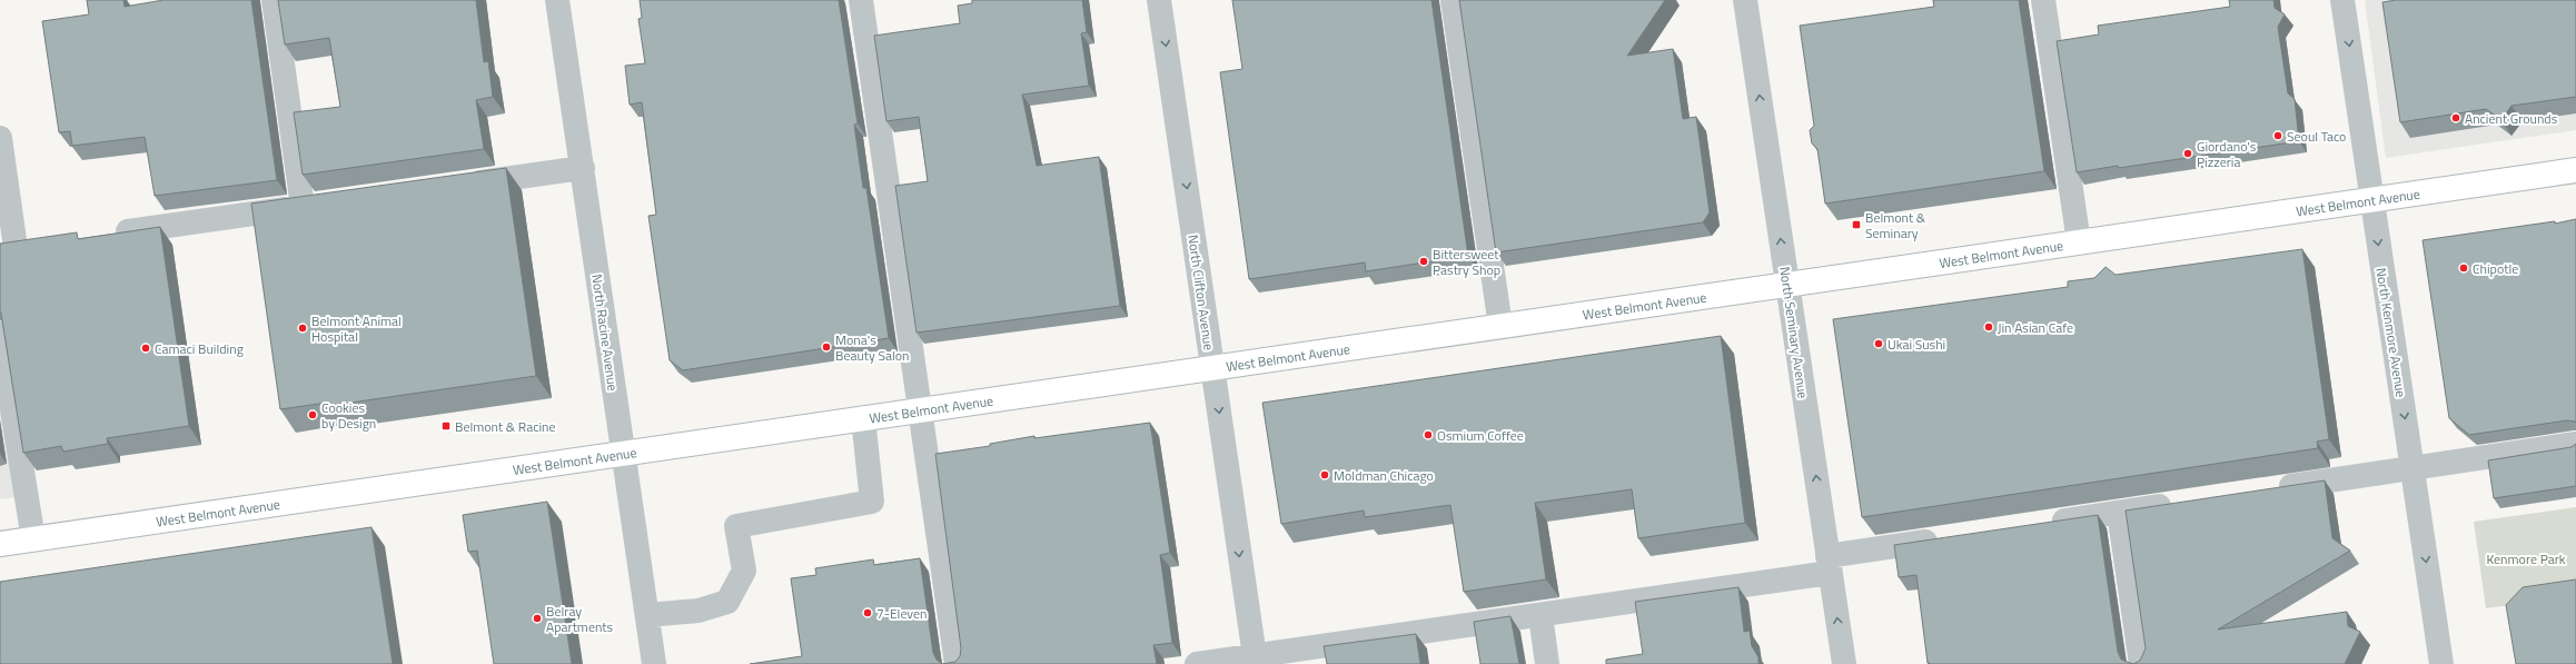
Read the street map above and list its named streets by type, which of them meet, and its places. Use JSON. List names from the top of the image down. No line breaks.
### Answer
{"streets":{"main road":["West Belmont Avenue"],"street":["North Clifton Avenue","North Racine Avenue","North Seminary Avenue","North Kenmore Avenue"]},"crossings":[["West Belmont Avenue","North Clifton Avenue"],["West Belmont Avenue","North Racine Avenue"],["West Belmont Avenue","North Seminary Avenue"],["West Belmont Avenue","North Kenmore Avenue"]],"one_way":["North Clifton Avenue","North Seminary Avenue","North Kenmore Avenue"],"parks":["Kenmore Park"],"places":{"other":["Ancient Grounds","Seoul Taco","Giordano's Pizzeria","Bittersweet Pastry Shop","Chipotle","Jin Asian Cafe","Belmont Animal Hospital","Ukai Sushi","Mona's Beauty Salon","Camaci Building","Cookies by Design","Osmium Coffee","Moldman Chicago","7-Eleven","Belray Apartments"],"transit":["Belmont & Seminary","Belmont & Racine"]}}
